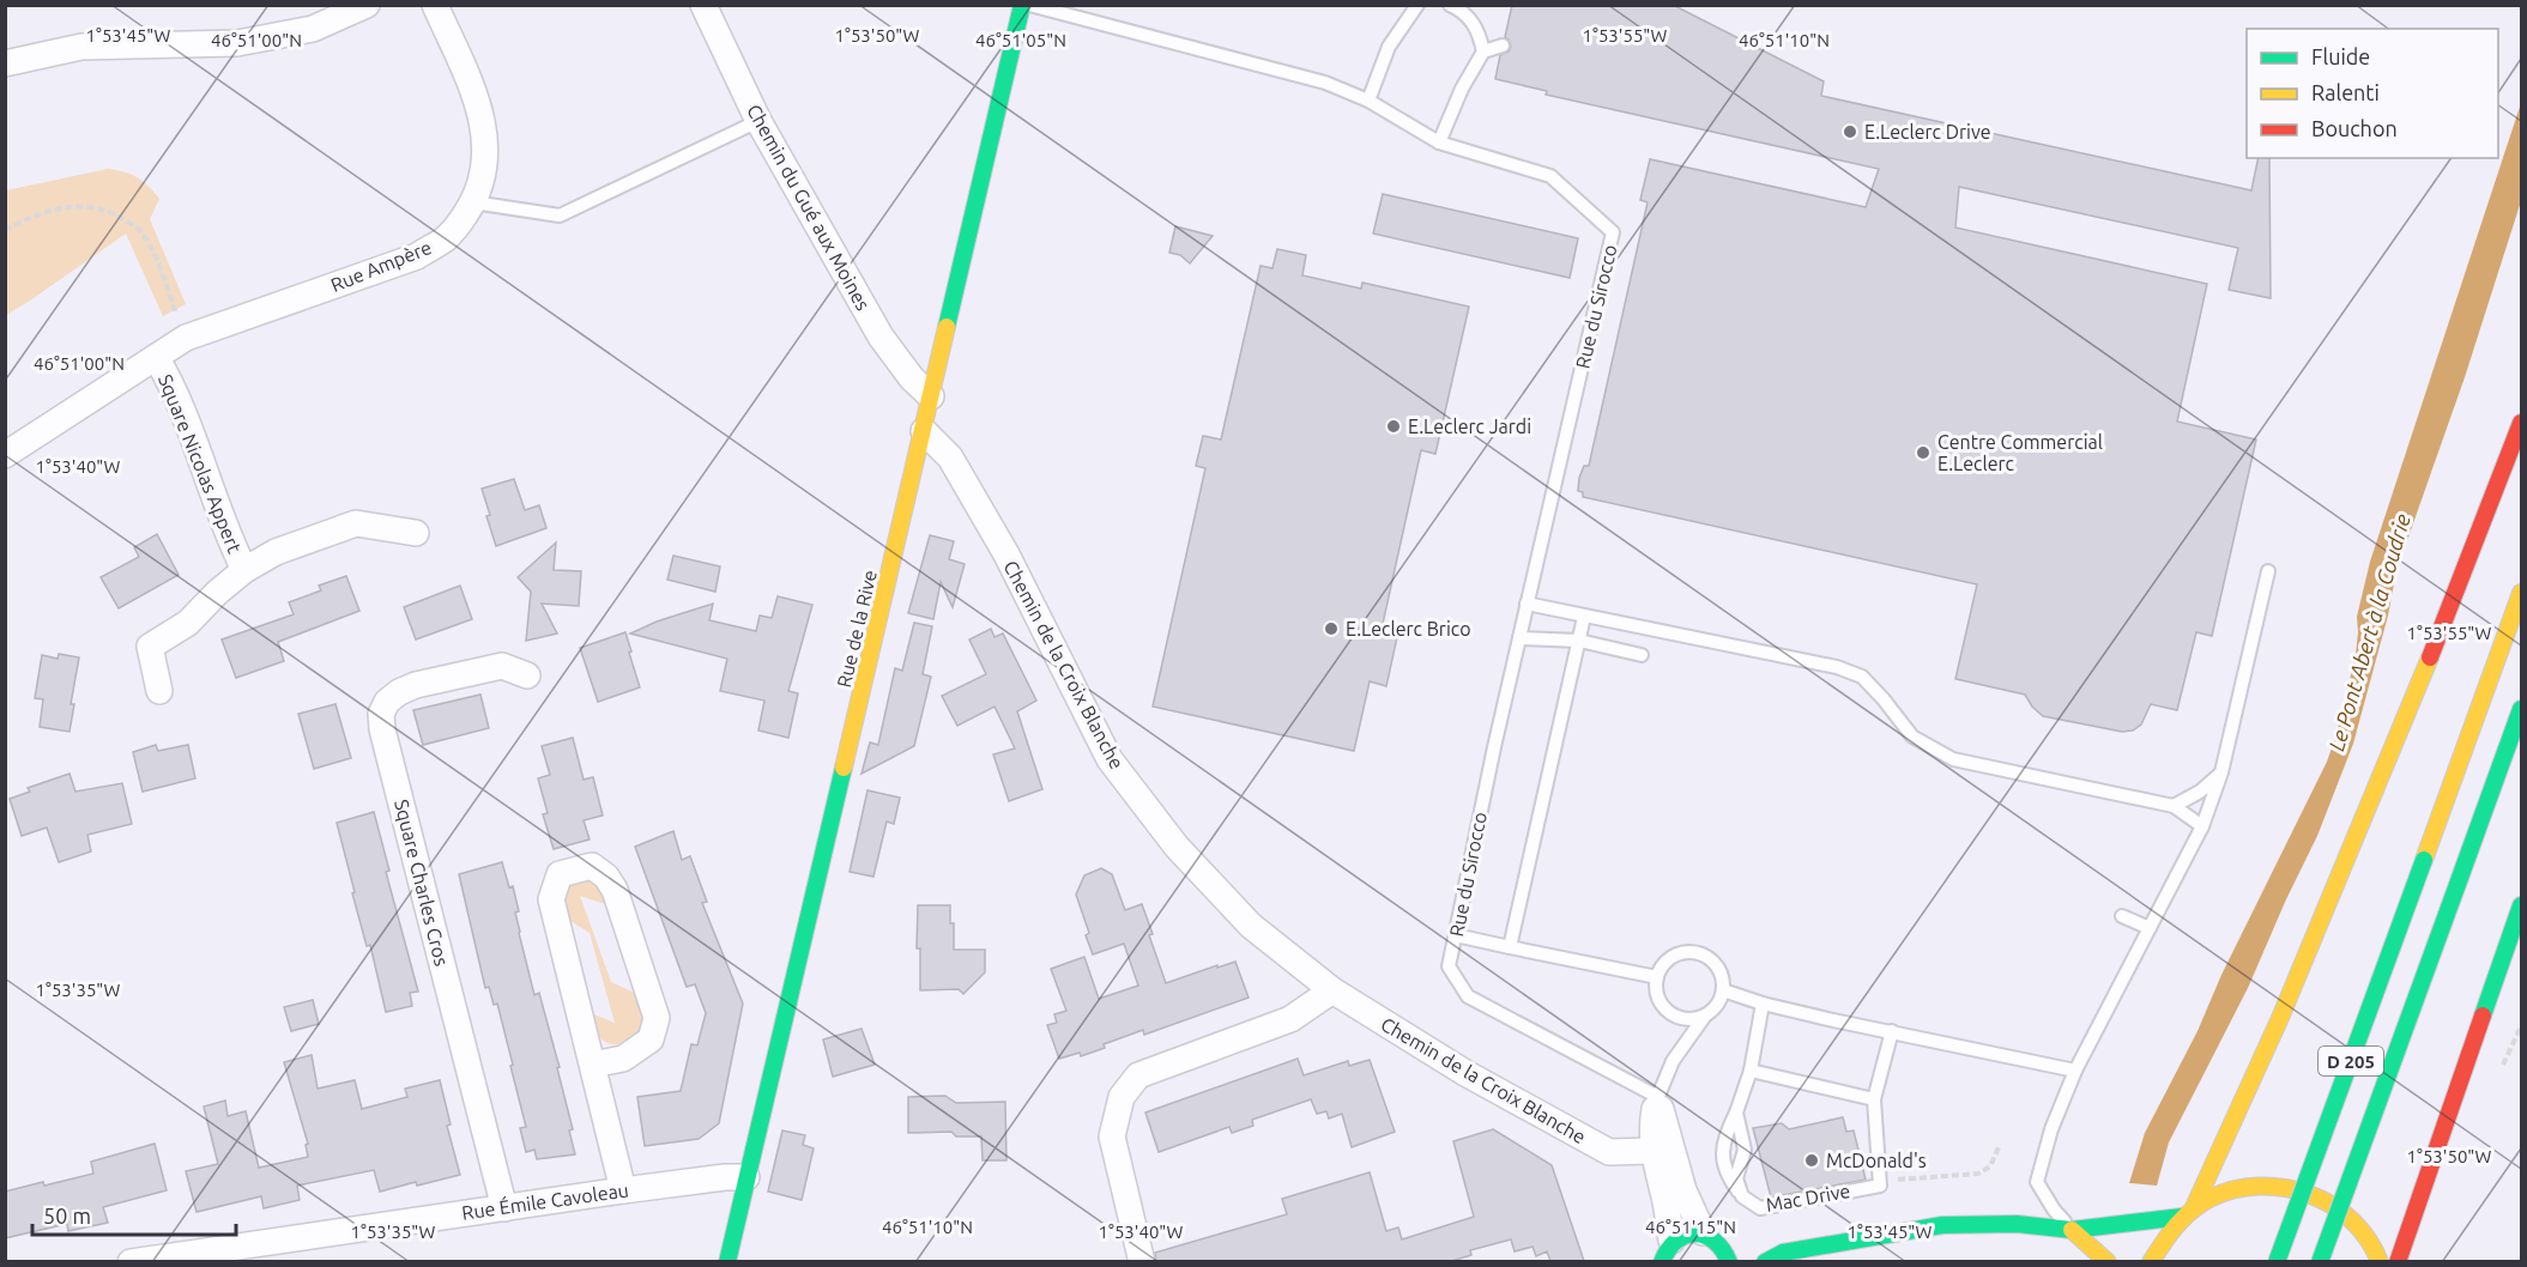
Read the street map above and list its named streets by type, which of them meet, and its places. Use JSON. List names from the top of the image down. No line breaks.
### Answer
{"streets":{"main road":["Rue de la Rive","D 205"],"street":["Chemin du Gué aux Moines","Rue Ampère","Square Nicolas Appert","Chemin de la Croix Blanche","Square Charles Cros","Rue Émile Cavoleau"],"lane":["Rue du Sirocco","Mac Drive"]},"crossings":[["Chemin du Gué aux Moines","Rue de la Rive"],["Rue Ampère","Square Nicolas Appert"],["Rue de la Rive","Chemin de la Croix Blanche"],["Rue de la Rive","Rue Émile Cavoleau"],["Square Charles Cros","Rue Émile Cavoleau"]],"water":["Le Pont Abert à la Coudrie"],"places":["E.Leclerc Drive","E.Leclerc Jardi","Centre Commercial E.Leclerc","E.Leclerc Brico","McDonald's"],"legend":["Fluide","Ralenti","Bouchon"],"scale_bar":"50 m","coordinates":["1°53'45\"W","1°53'50\"W","1°53'55\"W","46°51'00\"N","46°51'05\"N","46°51'10\"N","1°53'40\"W","1°53'35\"W","46°51'15\"N"]}
